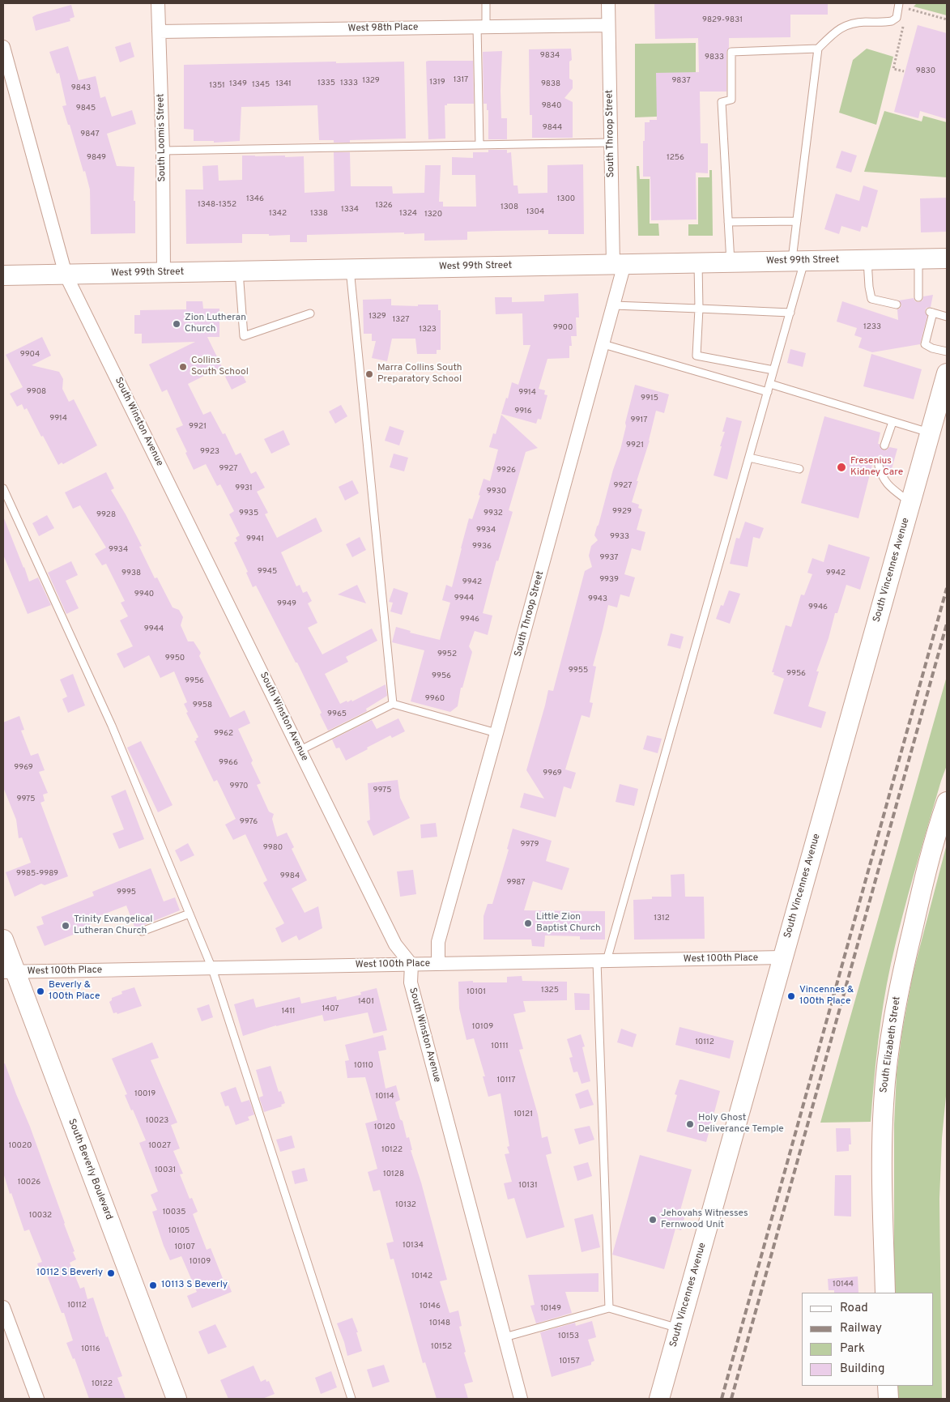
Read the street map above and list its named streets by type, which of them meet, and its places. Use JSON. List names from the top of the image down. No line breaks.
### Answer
{"streets":{"main road":["West 99th Street","South Vincennes Avenue","South Elizabeth Street","South Beverly Boulevard"],"street":["West 98th Place","South Throop Street","South Loomis Street","South Winston Avenue","West 100th Place"]},"crossings":[["West 98th Place","South Throop Street"],["West 98th Place","South Loomis Street"],["South Throop Street","West 99th Street"],["South Throop Street","West 100th Place"],["South Loomis Street","West 99th Street"],["West 99th Street","South Winston Avenue"],["South Winston Avenue","West 100th Place"],["South Vincennes Avenue","West 100th Place"],["West 100th Place","South Beverly Boulevard"]],"places":["Zion Lutheran Church","Collins South School","Marra Collins South Preparatory School","Fresenius Kidney Care","Little Zion Baptist Church","Trinity Evangelical Lutheran Church","Beverly & 100th Place","Vincennes & 100th Place","Holy Ghost Deliverance Temple","Jehovahs Witnesses Fernwood Unit","10112 S Beverly","10113 S Beverly"],"house_numbers":["9829-9831","9834","9833","9830","1317","1329","9837","1319","1335","1333","1349","1341","9838","1345","1351","9843","9840","9845","9844","9847","9849","1256","1346","1300","1348-1352","1326","1308","1334","1304","1342","1338","1324","1320","1329","1327","1233","9900","1323","9904","9908","9914","9915","9916","9914","9917","9921","9921","9923","9927","9926","9927","9931","9930","9929","9935","9932","9928","9934","9933","9941","9936","9934","9937","9945","9938","9942","9939","9942","9940","9944","9943","9949","9946","9946","9944","9952","9950","9955","9956","9956","9956","9960","9958","9965","9962","9966","9969","9969","9970","9975","9975","9976","9979","9980","9985-9989","9984","9987","9995","1312","1325","10101","1401","1407","1411","10109","10112","10111","10110","10117","10019","10114","10121","10023","10120","10020","10027","10122","10031","10128","10026","10131","10132","10035","10032","10105","10134","10107","10109","10142","10144","10112","10146","10149","10148","10153","10152","10116","10157","10122"],"legend":["Road","Railway","Park","Building"]}
